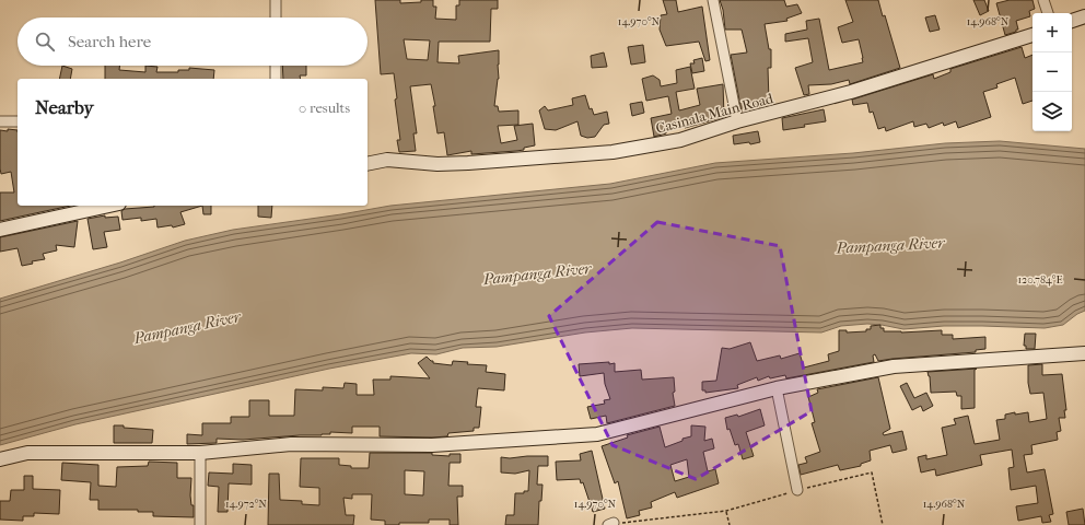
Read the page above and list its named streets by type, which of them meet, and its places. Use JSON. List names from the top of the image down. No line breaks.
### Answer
{"streets":{"main road":["Casinala Main Road"]},"water":["Pampanga River"],"page":{"map_buttons":["+","−"],"search":"Search here","heading":["Nearby","0 results"]},"coordinates":["14.970°N","14.968°N","120.784°E","14.972°N"]}
